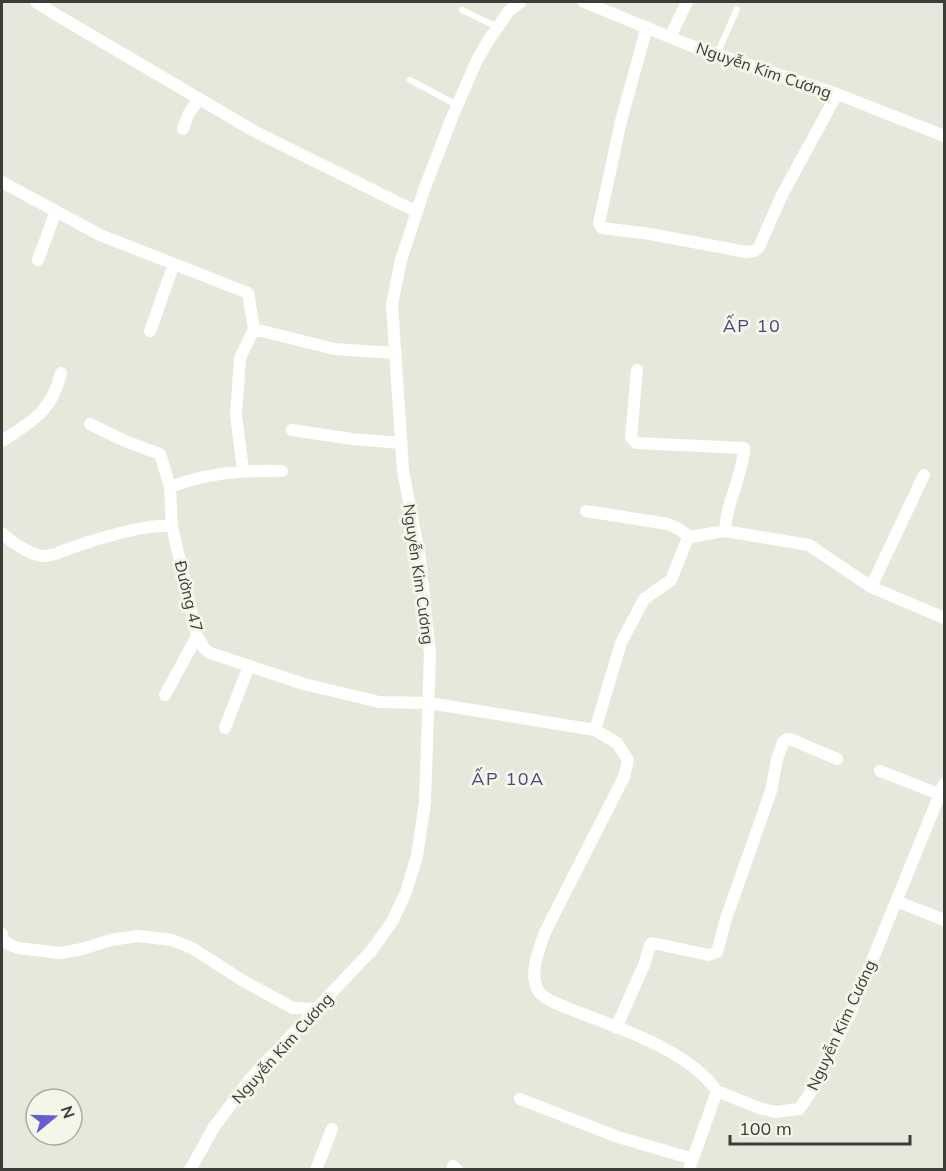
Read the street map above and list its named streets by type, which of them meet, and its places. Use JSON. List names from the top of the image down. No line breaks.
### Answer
{"streets":{"street":["Nguyễn Kim Cương","Đường 47"]},"crossings":[["Nguyễn Kim Cương","Đường 47"]],"districts":["ẤP 10","ẤP 10A"],"scale_bar":"100 m","north":"right"}
